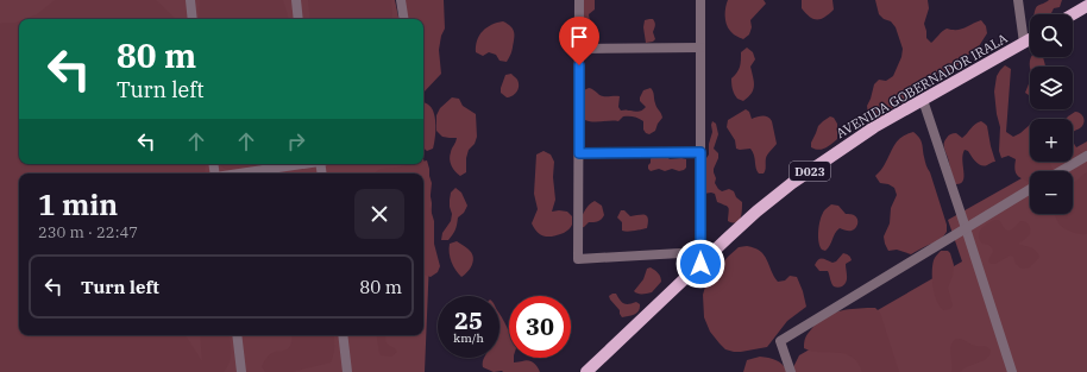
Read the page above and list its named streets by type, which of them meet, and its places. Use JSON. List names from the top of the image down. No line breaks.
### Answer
{"streets":{"main road":["AVENIDA GOBERNADOR IRALA","D023"]},"page":{"map_buttons":["+","−"],"turn":["80 m","Turn left"],"heading":["1 min","230 m · 22:47"],"list":[{"name":"Turn left","value":"80 m"}],"speed":"25 km/h","limit":"30"}}
